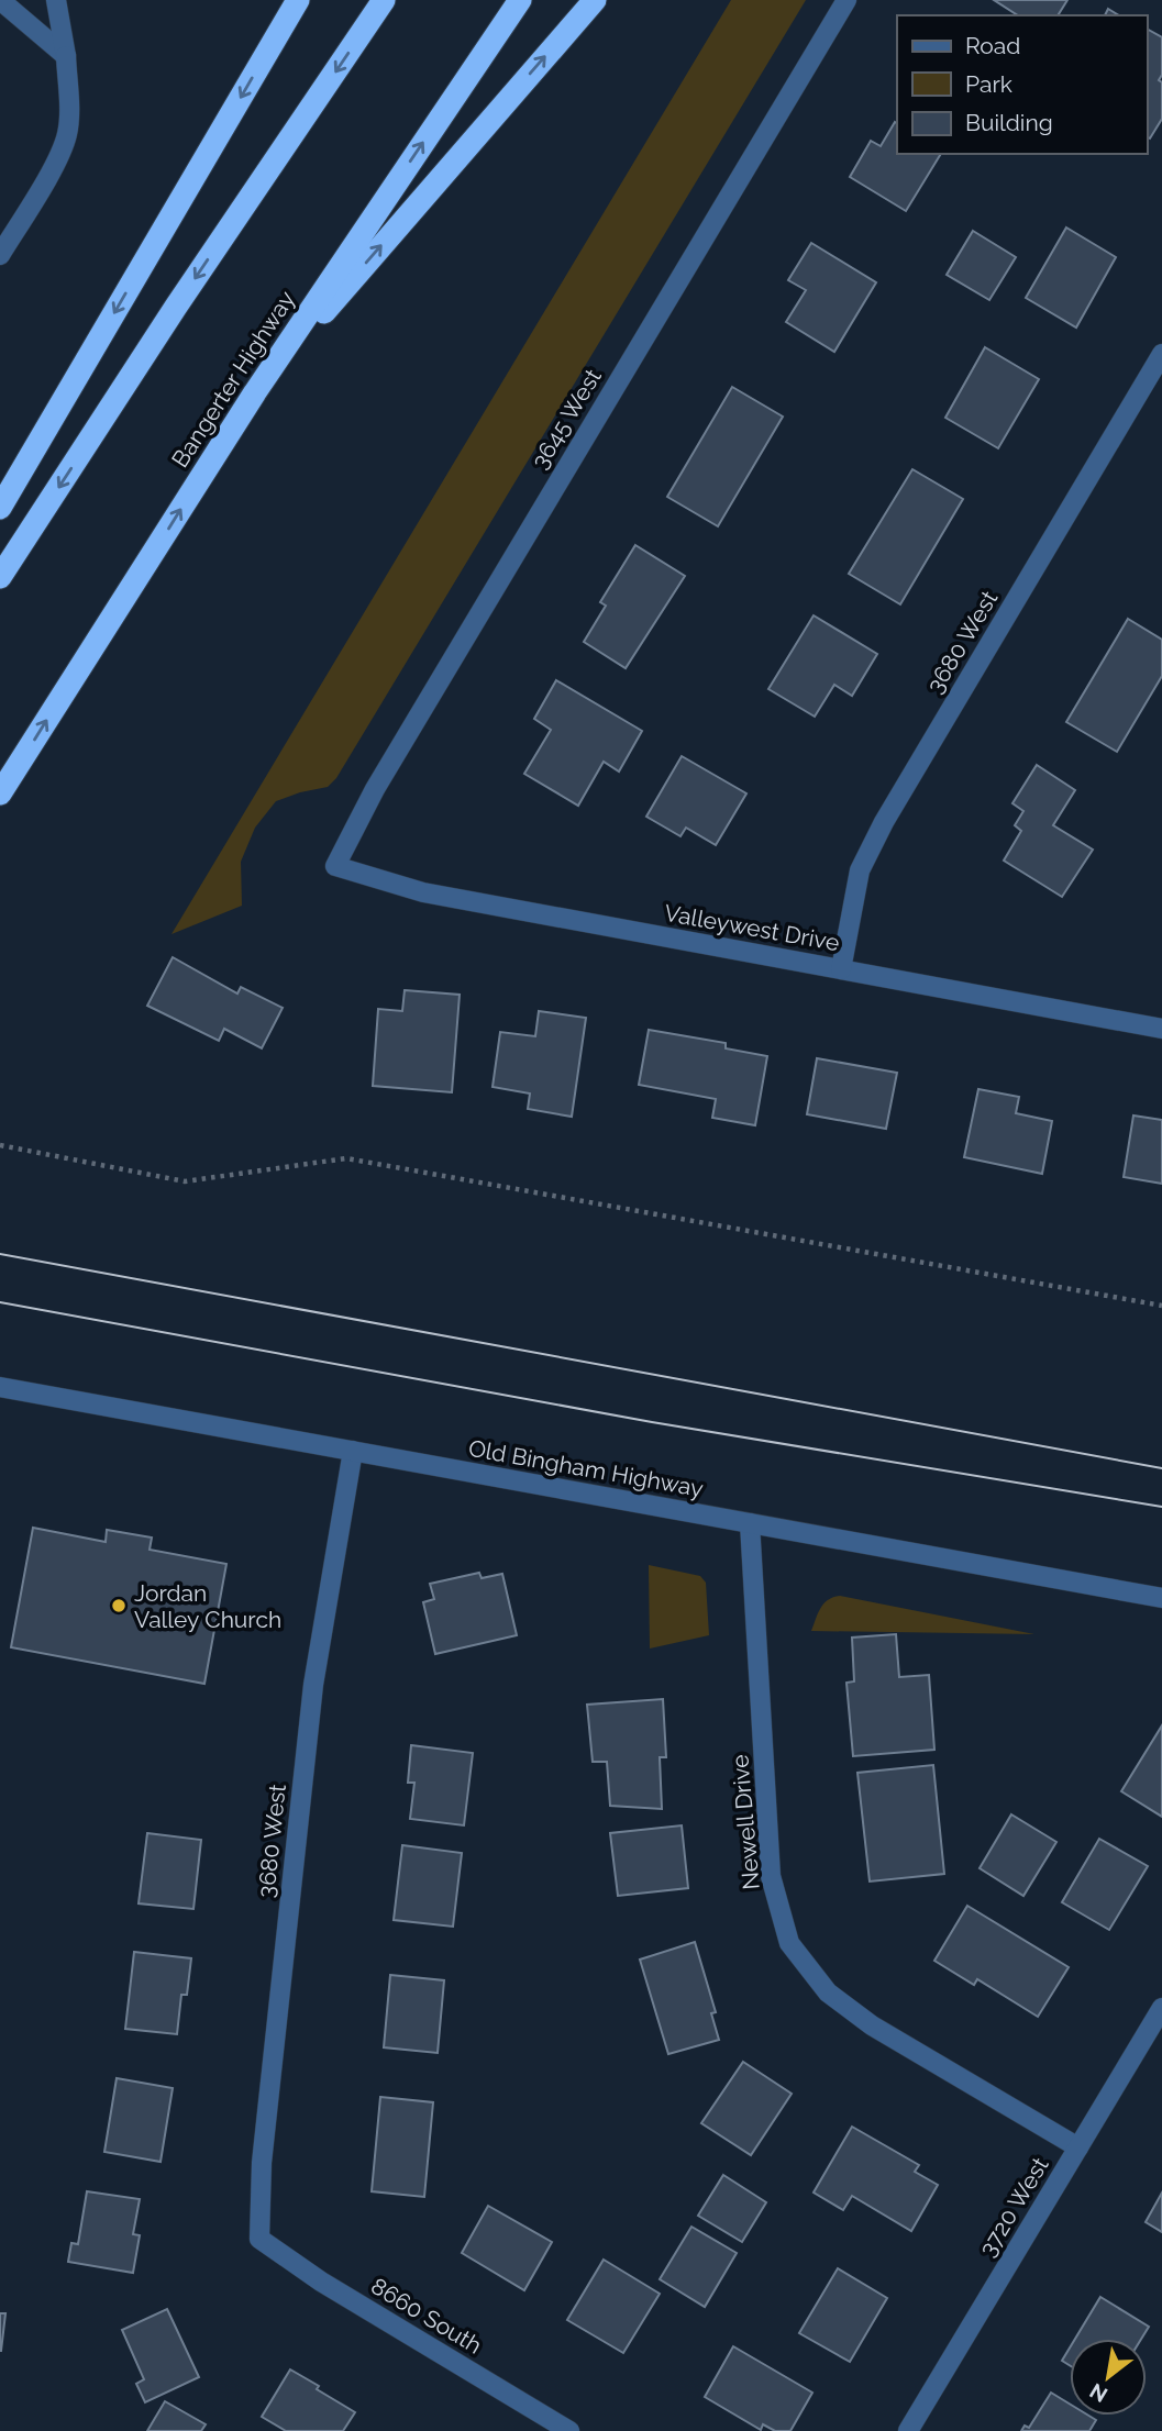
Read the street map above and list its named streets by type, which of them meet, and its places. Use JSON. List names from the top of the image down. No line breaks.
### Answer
{"streets":{"highway":["Bangerter Highway"],"street":["3645 West","3680 West","Valleywest Drive","Old Bingham Highway","Newell Drive","3720 West","8660 South"]},"crossings":[["3645 West","Valleywest Drive"],["3680 West","Valleywest Drive"],["3680 West","Old Bingham Highway"],["3680 West","8660 South"],["Old Bingham Highway","Newell Drive"],["Newell Drive","3720 West"]],"places":["Jordan Valley Church"],"legend":["Road","Park","Building"],"north":"bottom left"}
